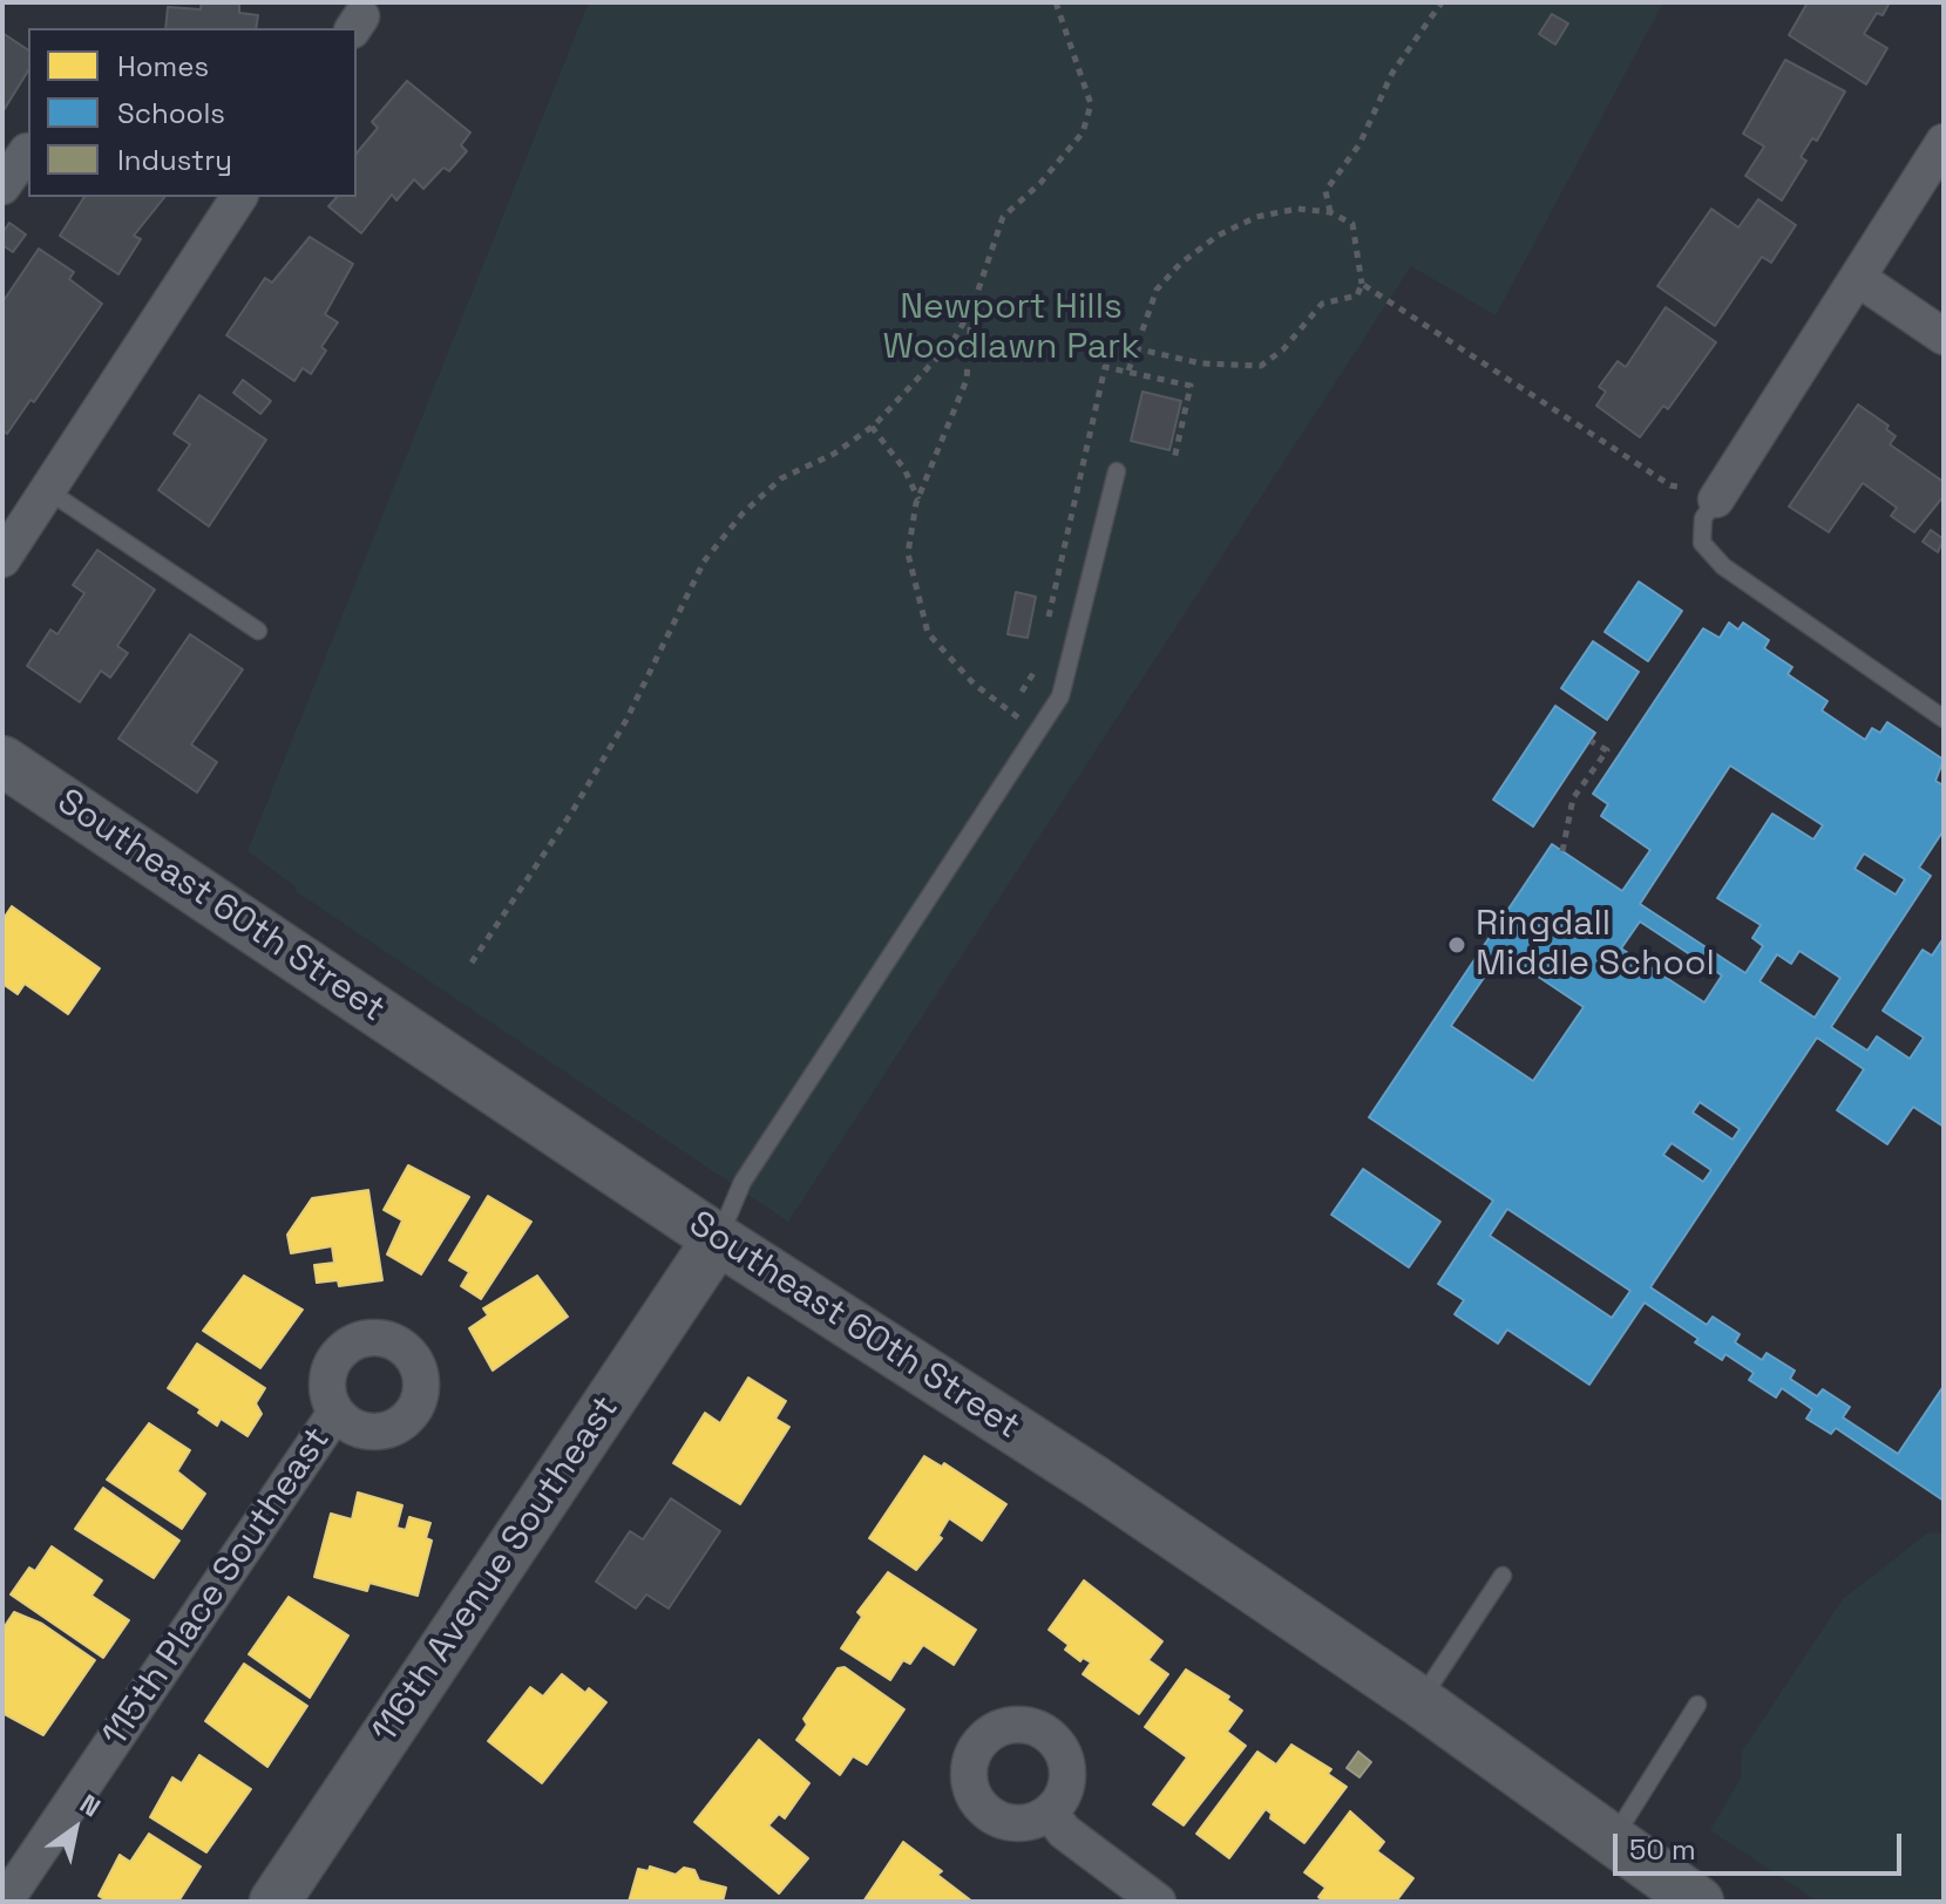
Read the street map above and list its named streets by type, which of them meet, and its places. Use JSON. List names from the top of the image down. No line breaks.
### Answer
{"streets":{"street":["Southeast 60th Street","116th Avenue Southeast","115th Place Southeast"]},"crossings":[["Southeast 60th Street","116th Avenue Southeast"]],"parks":["Newport Hills Woodlawn Park"],"places":["Ringdall Middle School"],"legend":["Homes","Schools","Industry"],"scale_bar":"50 m","north":"top right"}
